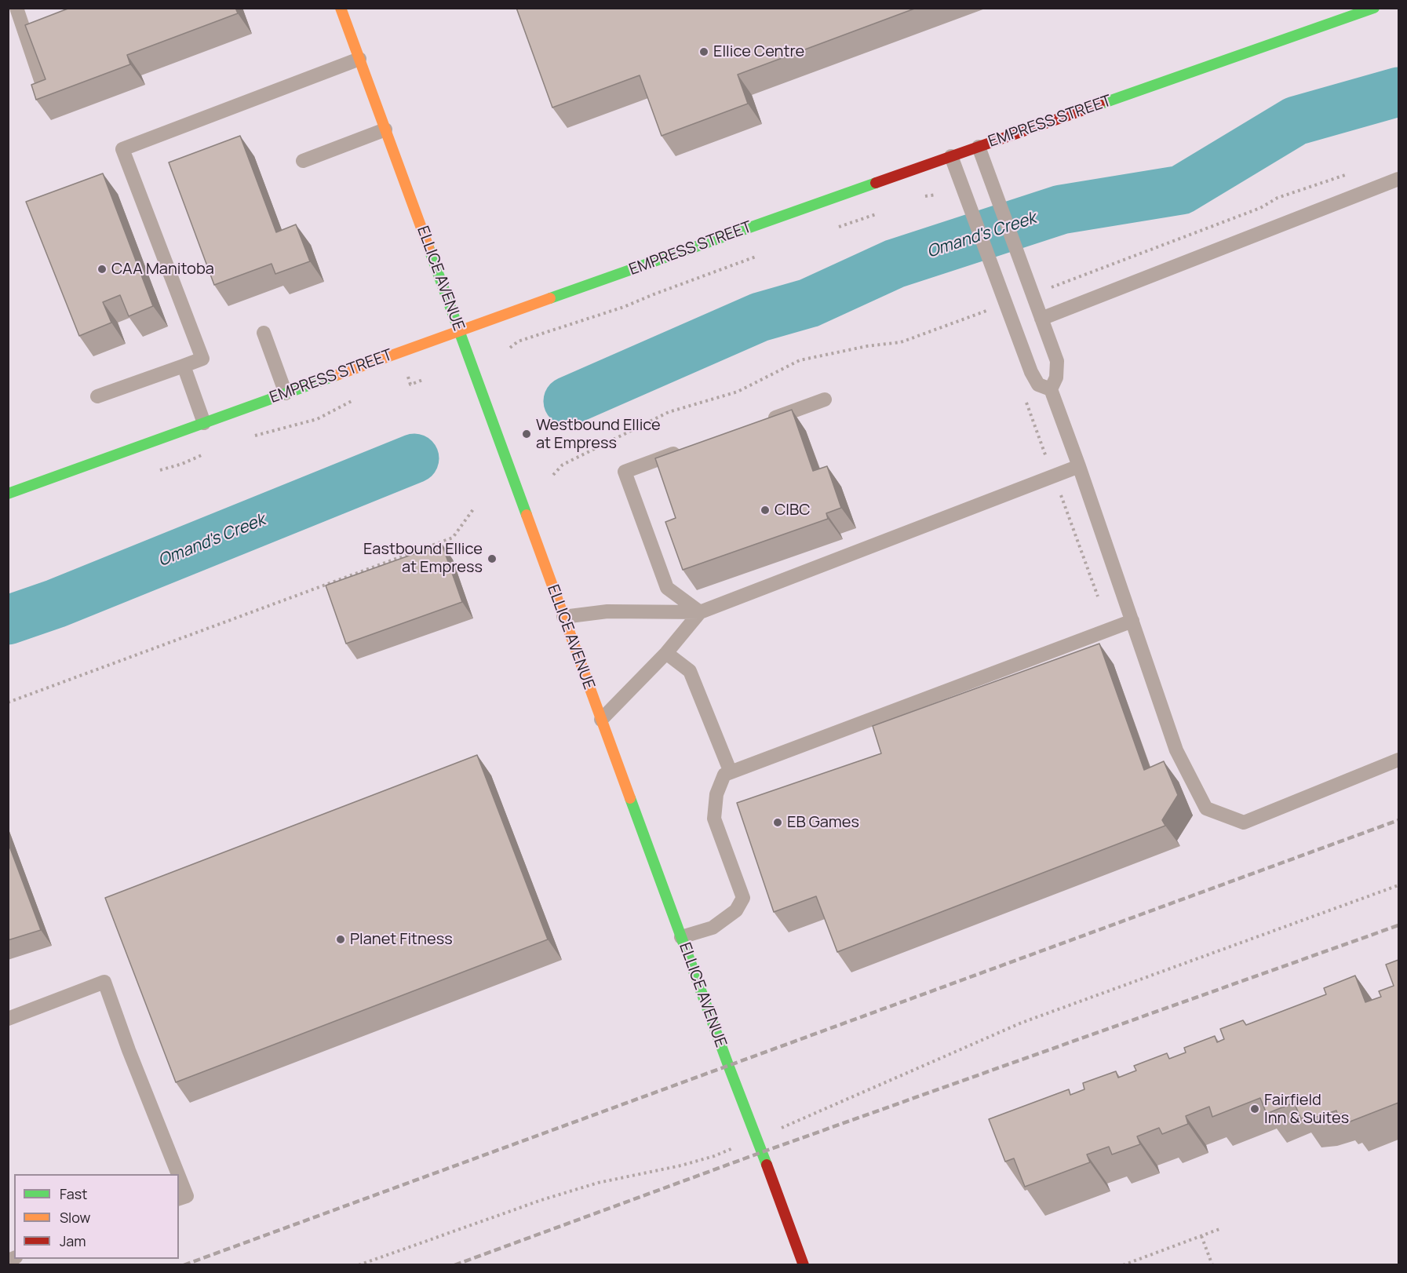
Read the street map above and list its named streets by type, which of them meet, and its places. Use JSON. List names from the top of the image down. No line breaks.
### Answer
{"streets":{"main road":["EMPRESS STREET","ELLICE AVENUE"]},"crossings":[["EMPRESS STREET","ELLICE AVENUE"]],"water":["Omand's Creek"],"places":["Ellice Centre","CAA Manitoba","Westbound Ellice at Empress","CIBC","Eastbound Ellice at Empress","EB Games","Planet Fitness","Fairfield Inn & Suites"],"legend":["Fast","Slow","Jam"]}
